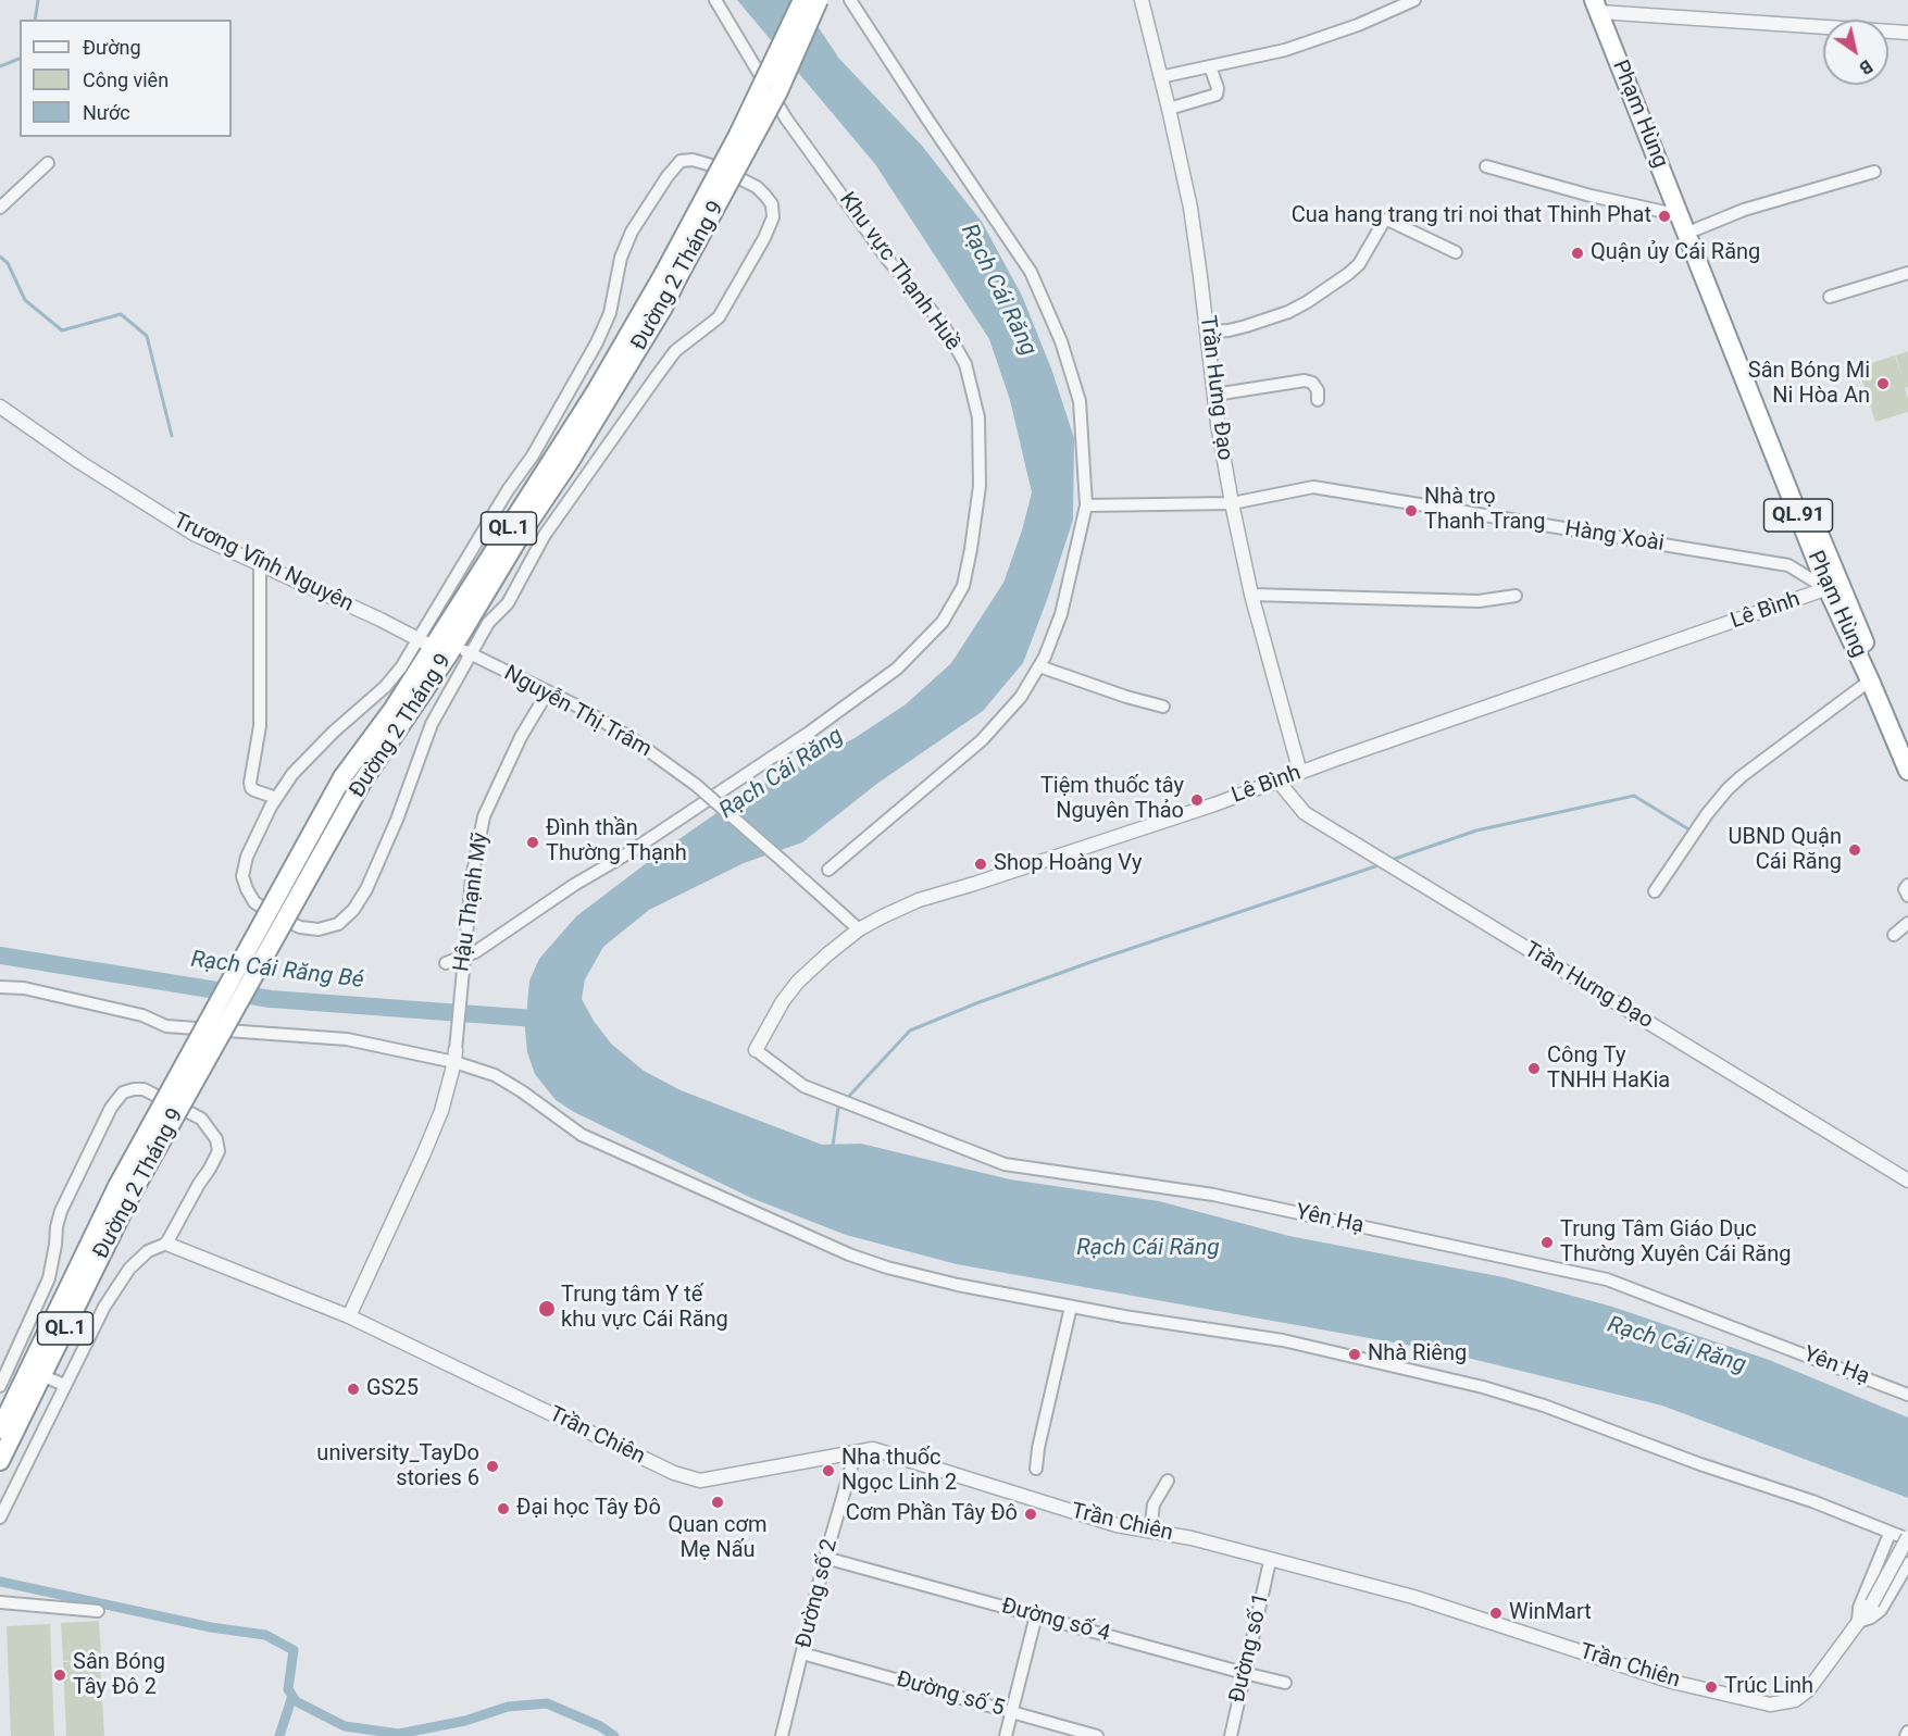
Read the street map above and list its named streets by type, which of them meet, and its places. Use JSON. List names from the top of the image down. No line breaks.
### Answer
{"streets":{"highway":["Phạm Hùng","Đường 2 Tháng 9","QL.91","QL.1"],"street":["Khu vực Thạnh Huề","Trần Hưng Đạo","Hàng Xoài","Trương Vĩnh Nguyên","Lê Bình","Nguyễn Thị Trâm","Hậu Thạnh Mỹ","Yên Hạ","Trần Chiên","Đường số 2","Đường số 4","Đường số 1","Đường số 5"]},"crossings":[["Phạm Hùng","Hàng Xoài"],["Phạm Hùng","Lê Bình"],["Khu vực Thạnh Huề","Hậu Thạnh Mỹ"],["Đường 2 Tháng 9","Trương Vĩnh Nguyên"],["Đường 2 Tháng 9","Nguyễn Thị Trâm"],["Trần Hưng Đạo","Hàng Xoài"],["Trần Hưng Đạo","Lê Bình"],["Hàng Xoài","Lê Bình"],["Lê Bình","Nguyễn Thị Trâm"],["Lê Bình","Yên Hạ"],["Nguyễn Thị Trâm","Hậu Thạnh Mỹ"],["Trần Chiên","Đường số 2"],["Trần Chiên","Đường số 1"],["Đường số 2","Đường số 4"],["Đường số 2","Đường số 5"],["Đường số 4","Đường số 1"]],"water":["Rạch Cái Răng","Rạch Cái Răng Bé"],"places":["Cua hang trang tri noi that Thinh Phat","Quận ủy Cái Răng","Sân Bóng Mi Ni Hòa An","Nhà trọ Thanh Trang","Tiệm thuốc tây Nguyên Thảo","Đình thần Thường Thạnh","UBND Quận Cái Răng","Shop Hoàng Vy","Công Ty TNHH HaKia","Trung Tâm Giáo Dục Thường Xuyên Cái Răng","Trung tâm Y tế khu vực Cái Răng","Nhà Riêng","GS25","university_TayDo stories 6","Nha thuốc Ngọc Linh 2","Quan cơm Mẹ Nấu","Đại học Tây Đô","Cơm Phần Tây Đô","WinMart","Sân Bóng Tây Đô 2","Trúc Linh"],"legend":["Đường","Công viên","Nước"],"north":"bottom right"}
